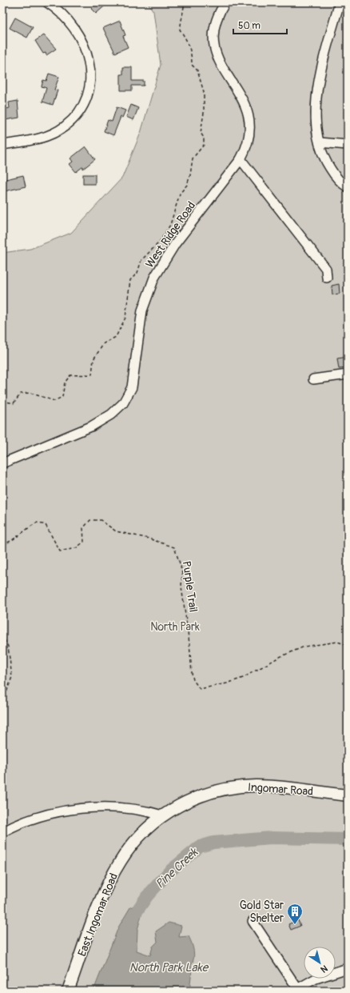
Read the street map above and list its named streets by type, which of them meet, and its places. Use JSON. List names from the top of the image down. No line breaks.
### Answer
{"streets":{"main road":["Ingomar Road","East Ingomar Road"],"street":["West Ridge Road"],"path":["Purple Trail"]},"crossings":[["Ingomar Road","East Ingomar Road"]],"water":["Pine Creek","North Park Lake"],"parks":["North Park"],"places":{"building":["Gold Star Shelter"]},"scale_bar":"50 m","north":"bottom right"}
